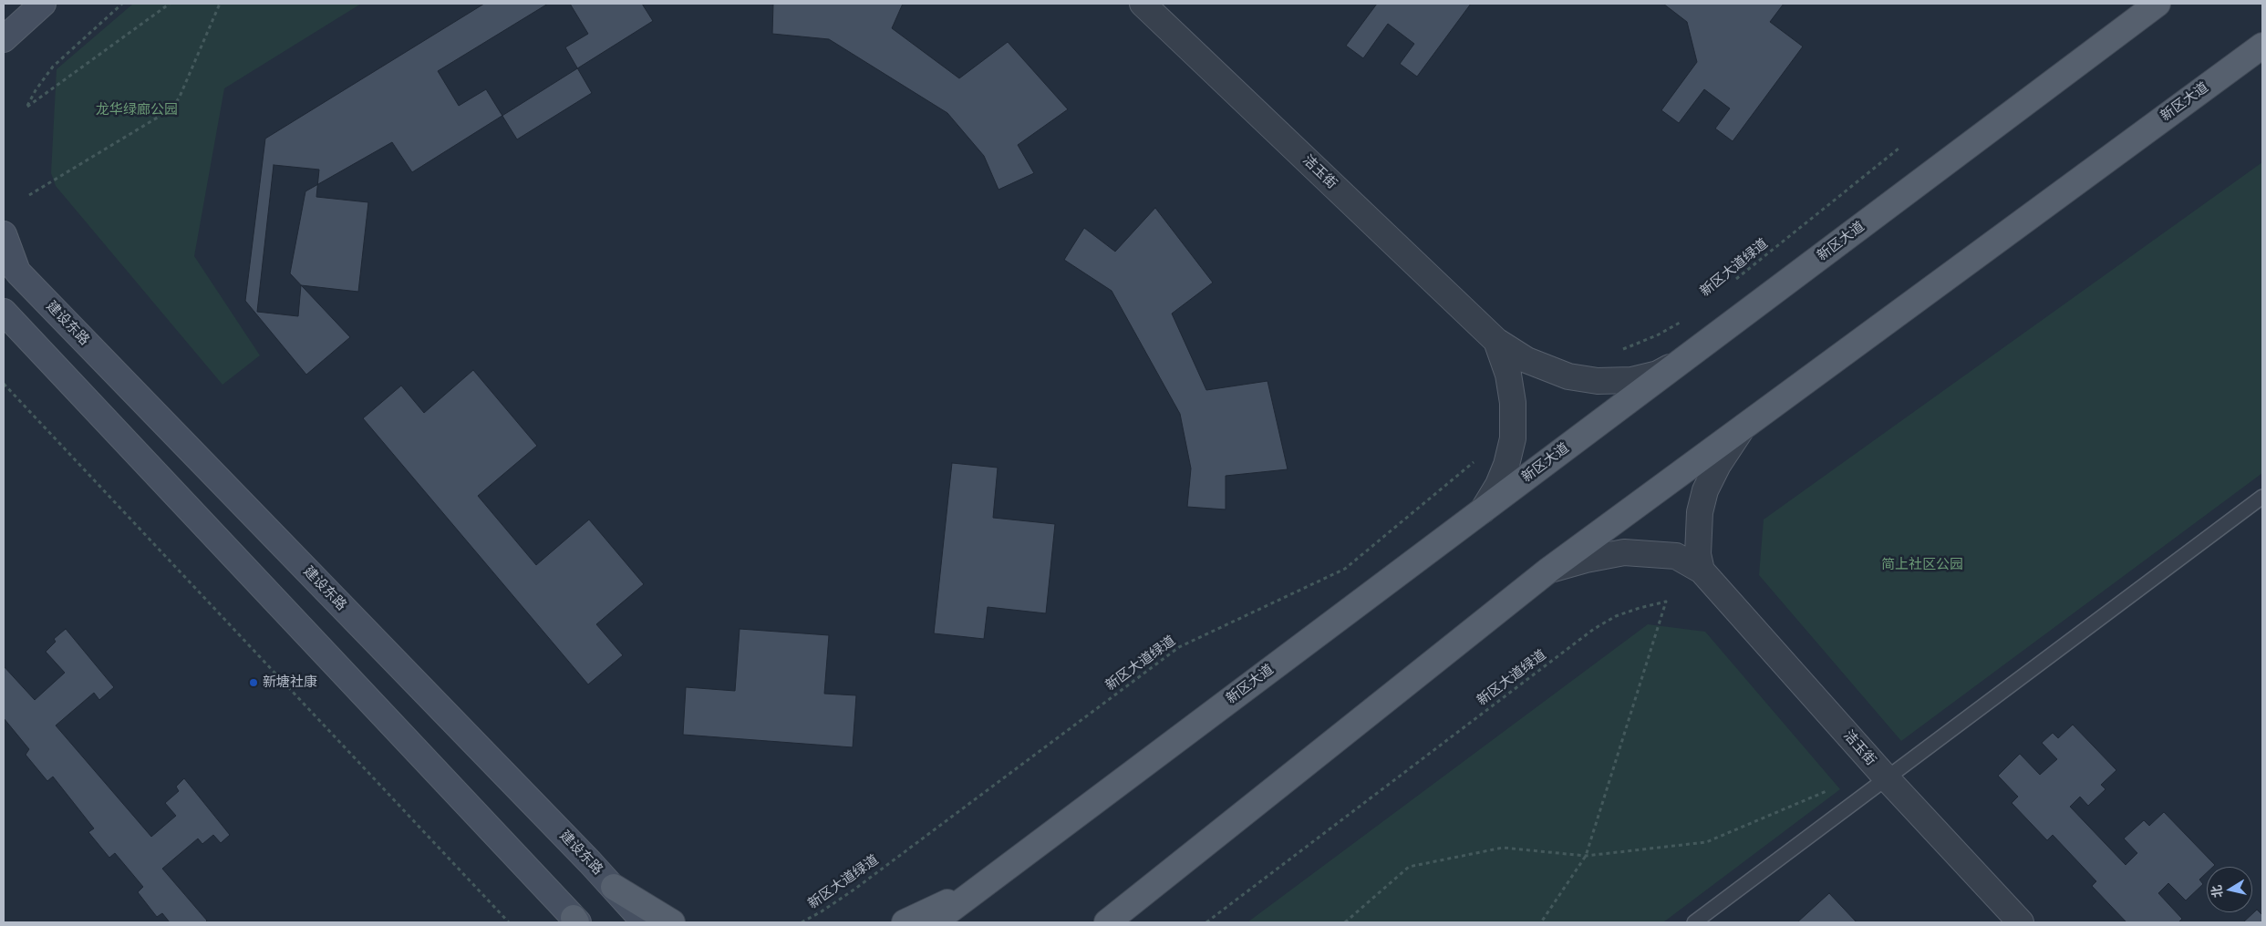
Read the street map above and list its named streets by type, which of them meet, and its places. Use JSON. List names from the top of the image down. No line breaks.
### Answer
{"streets":{"main road":["新区大道","建设东路"],"street":["洁玉街"],"path":["新区大道绿道"]},"crossings":[["新区大道","洁玉街"]],"parks":["龙华绿廊公园","简上社区公园"],"places":["新塘社康"],"north":"left"}
